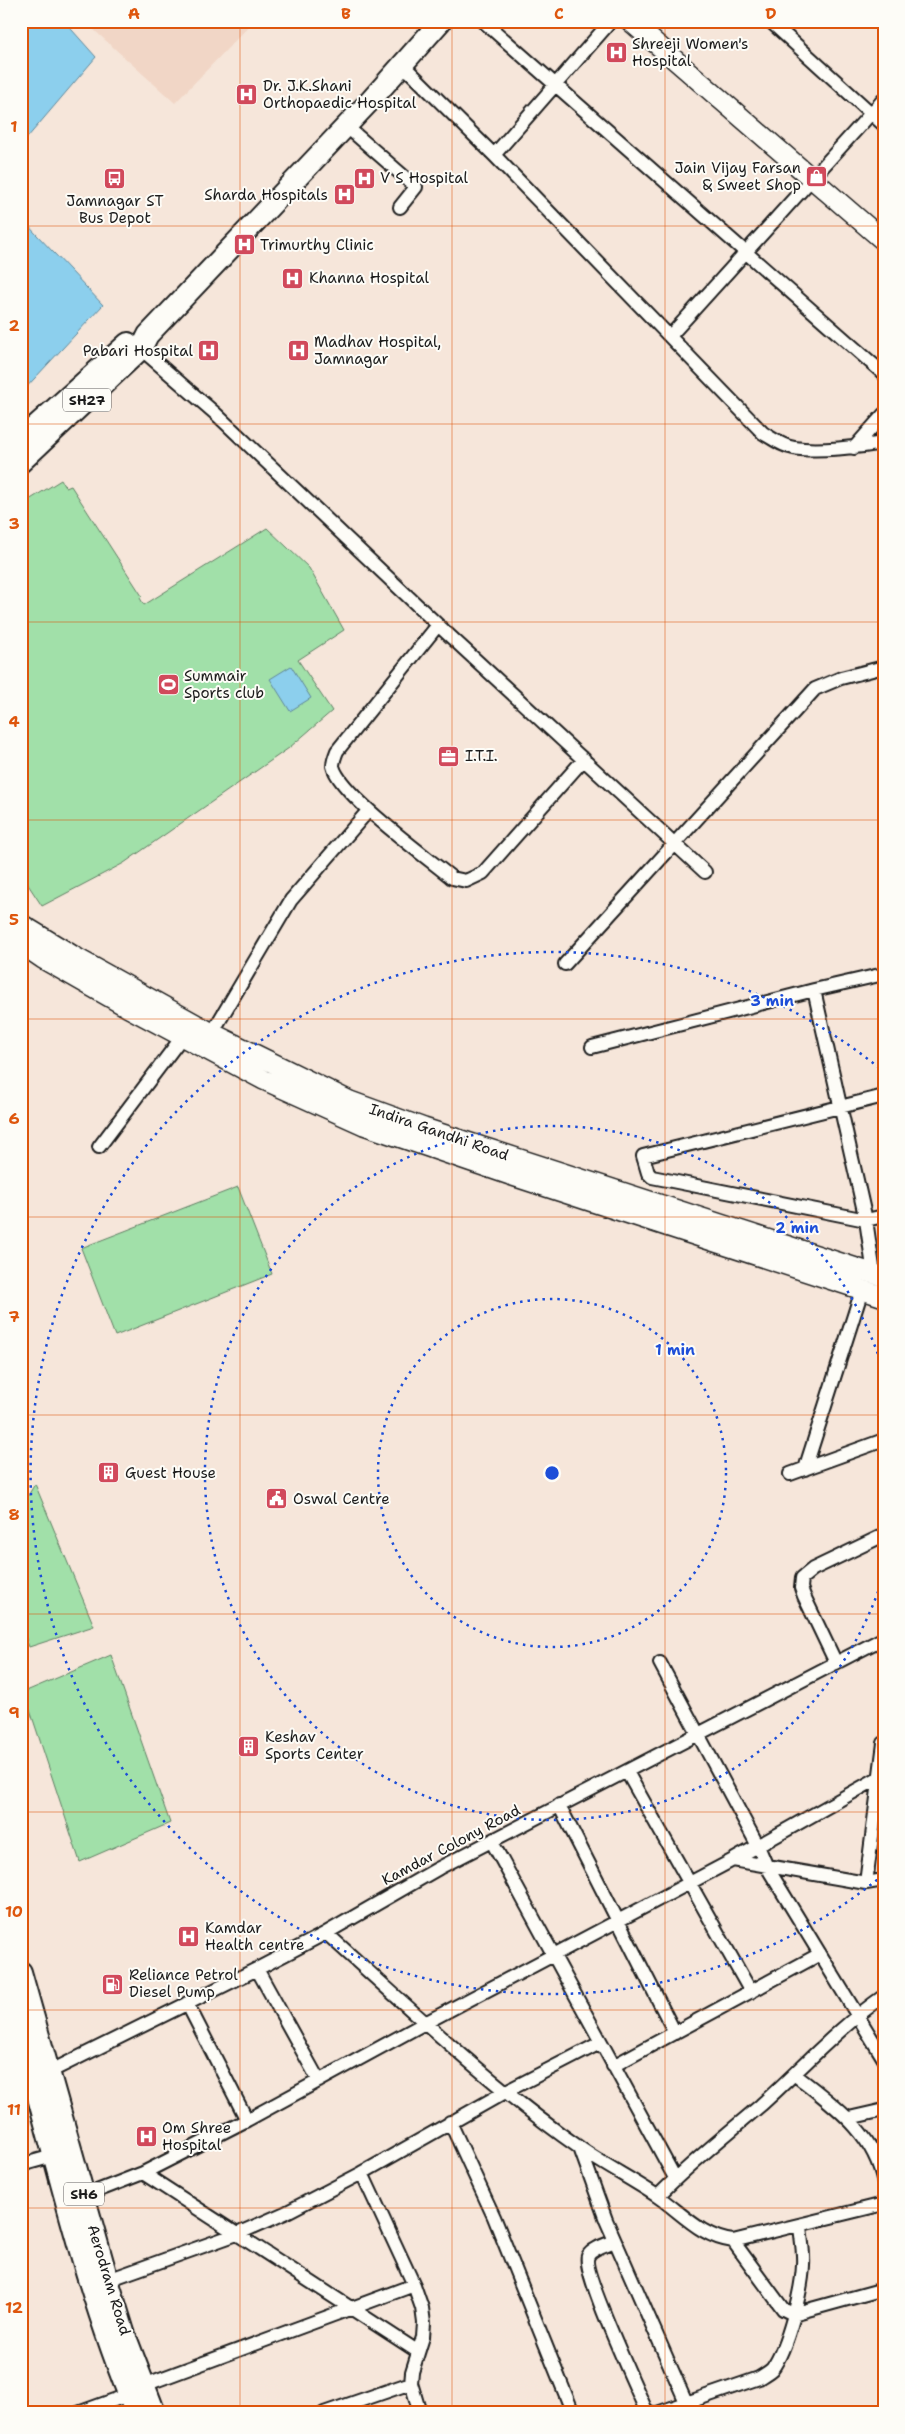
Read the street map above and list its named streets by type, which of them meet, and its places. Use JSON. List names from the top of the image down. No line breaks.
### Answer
{"streets":{"main road":["SH27","Indira Gandhi Road","SH6","Aerodram Road"],"street":["Kamdar Colony Road"]},"crossings":[["Kamdar Colony Road","Aerodram Road"]],"places":{"hospital":["Shreeji Women's Hospital","Dr. J.K.Shani Orthopaedic Hospital","V S Hospital","Sharda Hospitals","Trimurthy Clinic","Khanna Hospital","Pabari Hospital","Madhav Hospital, Jamnagar","Kamdar Health centre","Om Shree Hospital"],"shop":["Jain Vijay Farsan & Sweet Shop"],"bus stop":["Jamnagar ST Bus Depot"],"sports":["Summair Sports club"],"office":["I.T.I."],"building":["Guest House","Keshav Sports Center"],"public building":["Oswal Centre"],"fuel station":["Reliance Petrol Diesel Pump"]},"grid":{"columns":["A","B","C","D"],"rows":["1","2","3","4","5","6","7","8","9","10","11","12"]},"rings":["3 min","2 min","1 min"]}
